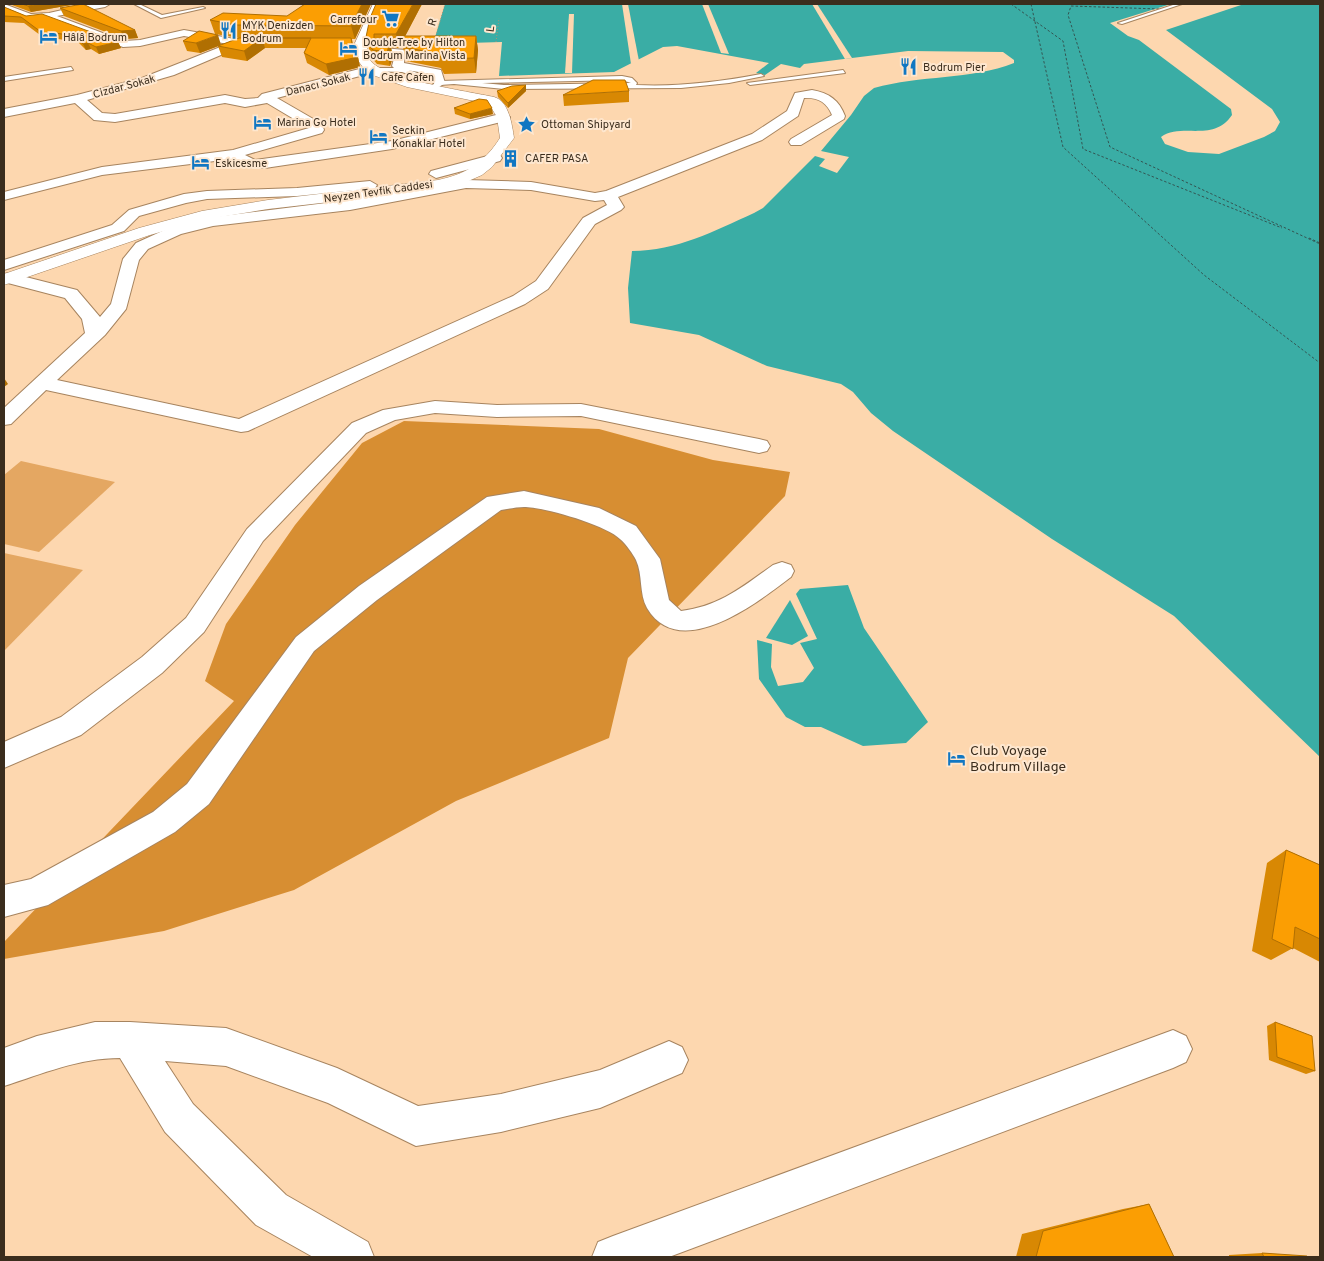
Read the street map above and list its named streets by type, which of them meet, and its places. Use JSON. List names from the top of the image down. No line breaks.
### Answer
{"streets":{"street":["Danacı Sokak","Cizdar Sokak"],"path":["R","L"]},"places":{"supermarket":["Carrefour"],"restaurant":["MYK Denizden Bodrum","Bodrum Pier","Cafe Cafen"],"hotel":["Hâlâ Bodrum","DoubleTree by Hilton Bodrum Marina Vista","Marina Go Hotel","Seckin Konaklar Hotel","Eskicesme","Club Voyage Bodrum Village"],"place":["Ottoman Shipyard"],"building":["CAFER PASA"]}}
